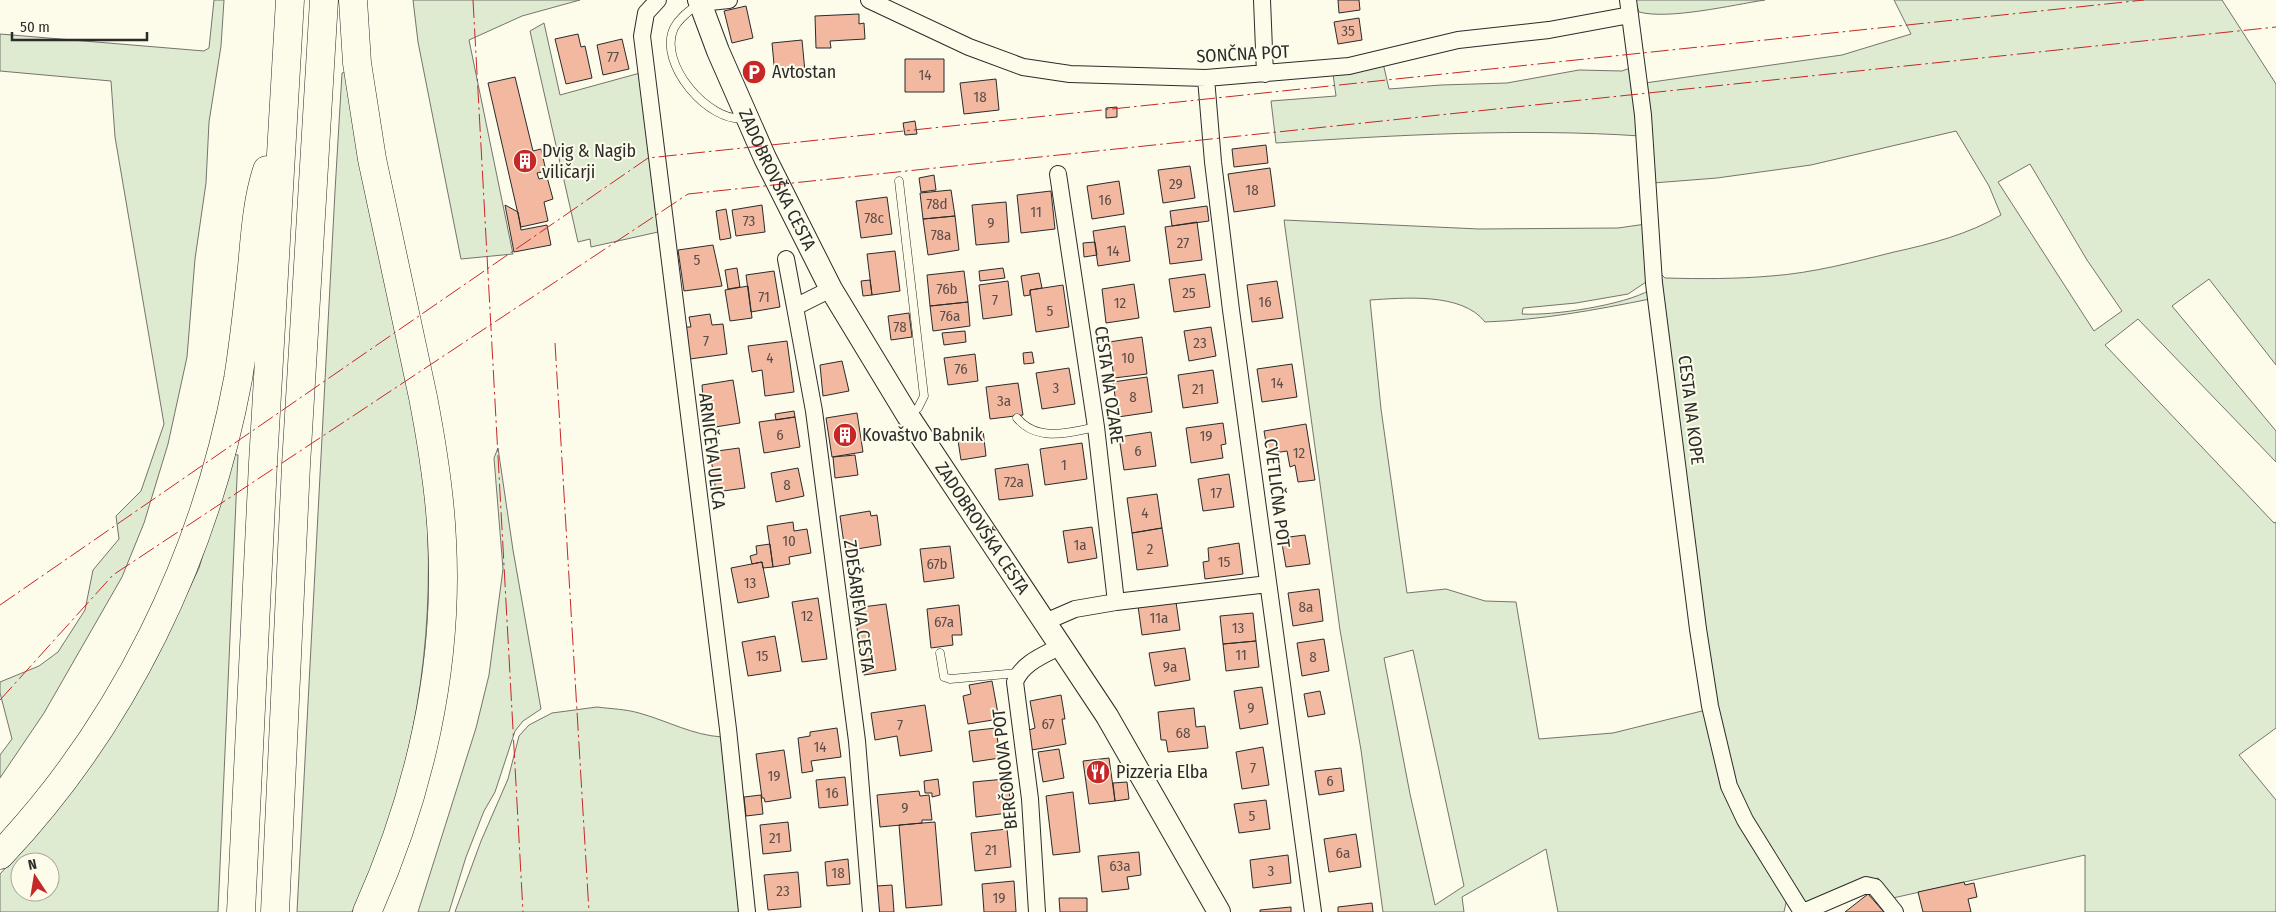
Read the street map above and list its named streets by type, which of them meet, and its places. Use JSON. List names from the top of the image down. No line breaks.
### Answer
{"streets":{"main road":["ZADOBROVŠKA CESTA"],"street":["SONČNA POT","CESTA NA OZARE","CESTA NA KOPE","ARNIČEVA ULICA","CVETLIČNA POT","ZDEŠARJEVA CESTA","BERČONOVA POT"]},"crossings":[["SONČNA POT","CESTA NA KOPE"],["SONČNA POT","CVETLIČNA POT"]],"places":{"parking":["Avtostan"],"building":["Dvig & Nagib viličarji","Kovaštvo Babnik"],"restaurant":["Pizzeria Elba"]},"house_numbers":["35","77","14","18","29","18","16","78d","11","78c","73","9","78a","27","14","5","76b","25","71","7","16","12","5","76a","78","7","23","4","10","76","14","3","21","8","3a","6","19","6","12","1","72a","8","17","4","10","1a","2","15","67b","13","8a","12","11a","67a","13","11","15","8","9a","9","67","7","68","14","7","19","6","16","9","5","21","21","6a","63a","3","18","23","19"],"scale_bar":"50 m","north":"top"}
